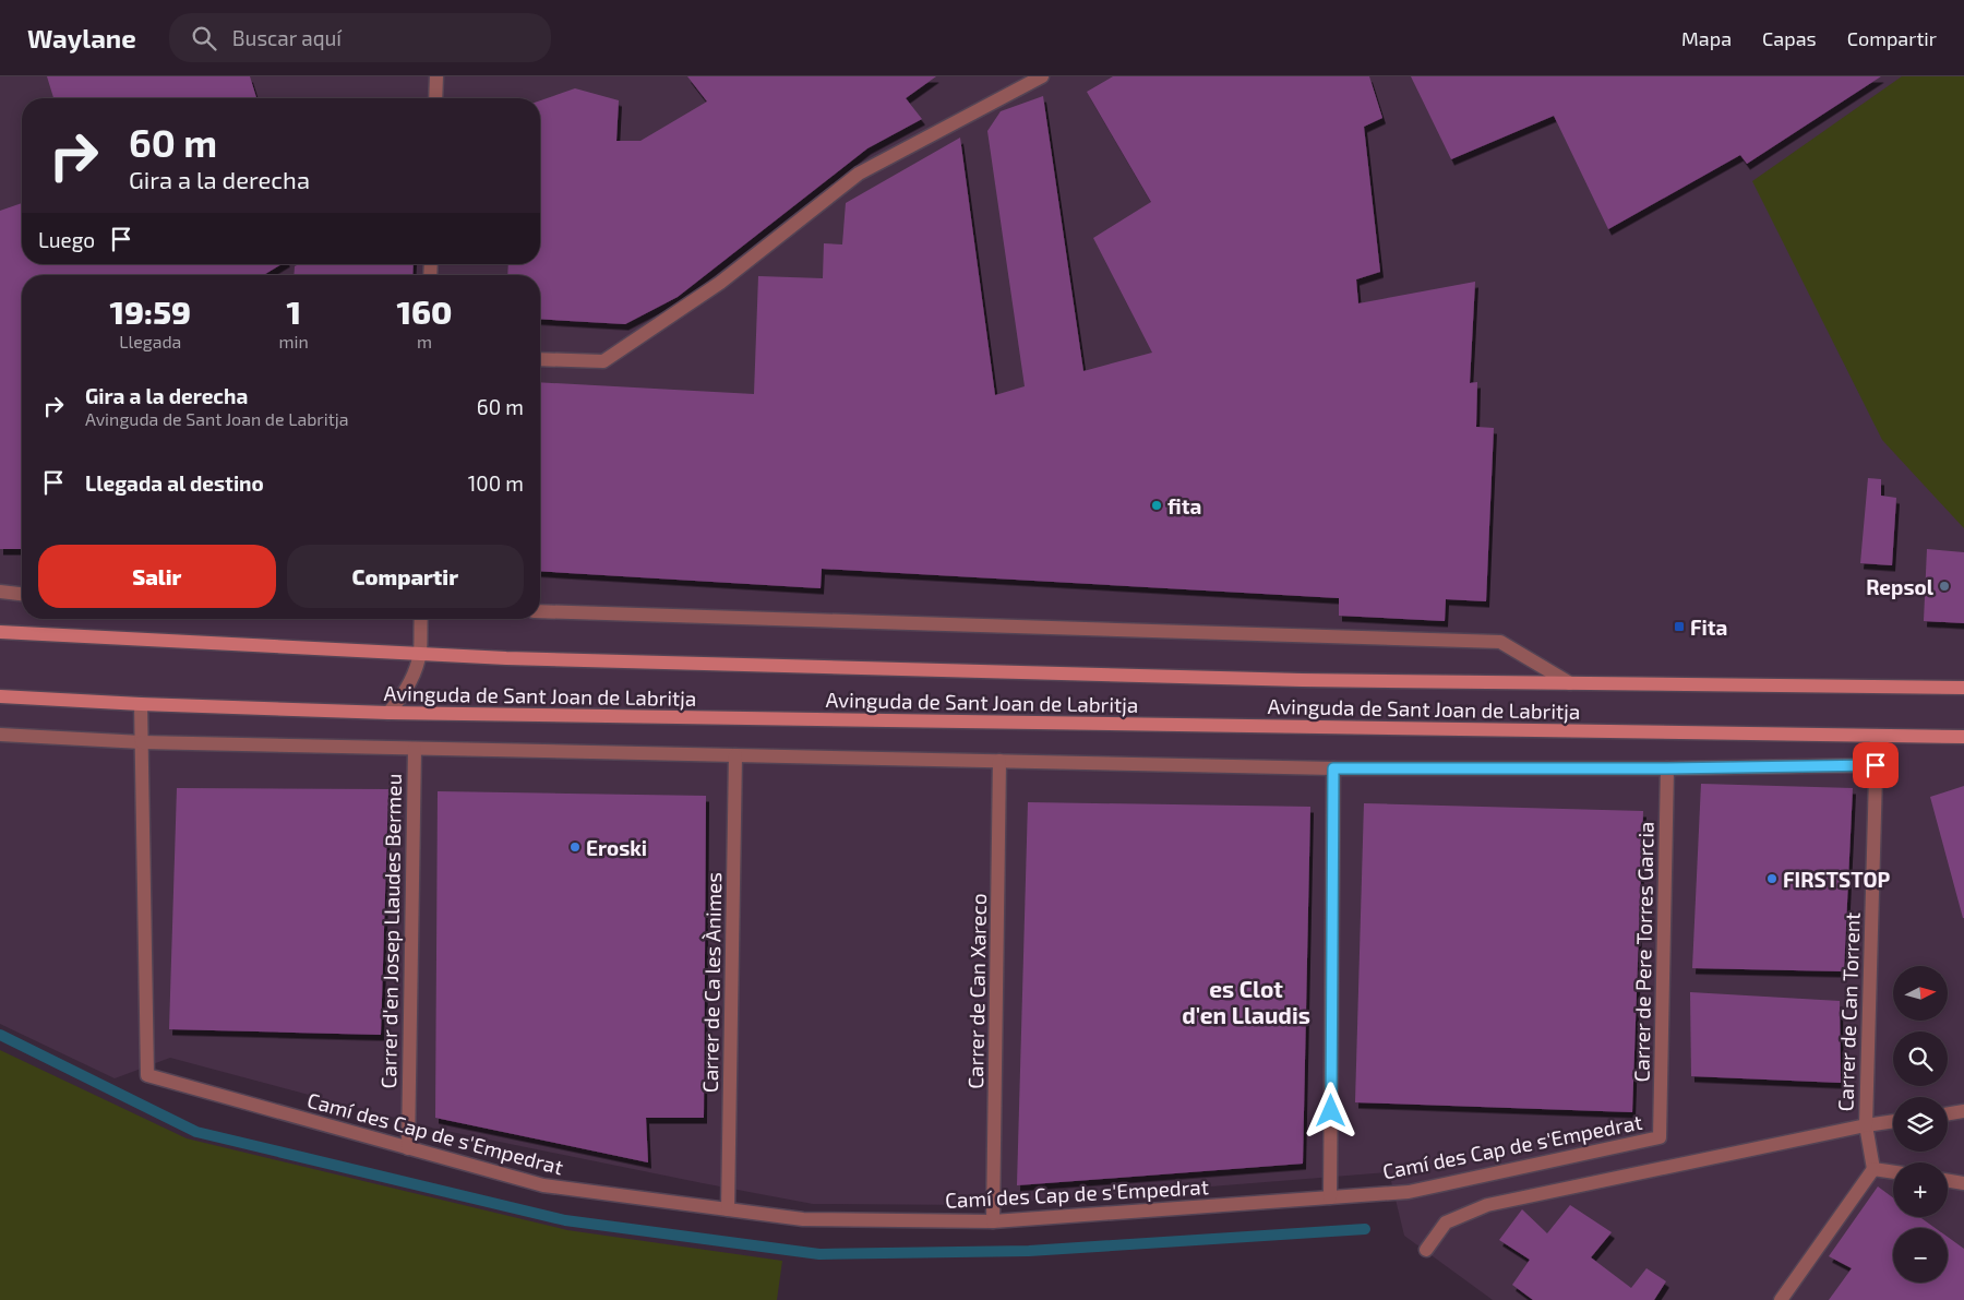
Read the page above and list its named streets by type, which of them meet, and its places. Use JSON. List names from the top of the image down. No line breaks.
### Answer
{"streets":{"main road":["Avinguda de Sant Joan de Labritja"],"street":["Carrer d'en Josep Llaudes Bermeu","Carrer de Pere Torres Garcia","Carrer de Ca les Ànimes","Carrer de Can Xareco","Carrer de Can Torrent","Camí des Cap de s'Empedrat"]},"crossings":[["Avinguda de Sant Joan de Labritja","Carrer de Can Torrent"],["Carrer d'en Josep Llaudes Bermeu","Camí des Cap de s'Empedrat"],["Carrer de Pere Torres Garcia","Camí des Cap de s'Empedrat"],["Carrer de Ca les Ànimes","Camí des Cap de s'Empedrat"],["Carrer de Can Xareco","Camí des Cap de s'Empedrat"]],"districts":["es Clot d'en Llaudis"],"places":{"other":["fita","Repsol","Eroski","FIRSTSTOP"],"transit":["Fita"]},"north":"right","page":{"header":"Waylane","search":"Buscar aquí","nav":["Mapa","Capas","Compartir"],"turn":["60 m","Gira a la derecha"],"then":"Luego","eta":["19:59","Llegada","1","min","160","m"],"list":[{"name":"Gira a la derecha","note":"Avinguda de Sant Joan de Labritja","value":"60 m"},{"name":"Llegada al destino","value":"100 m"}],"buttons":["Salir","Compartir"],"map_buttons":["+","−"]}}
